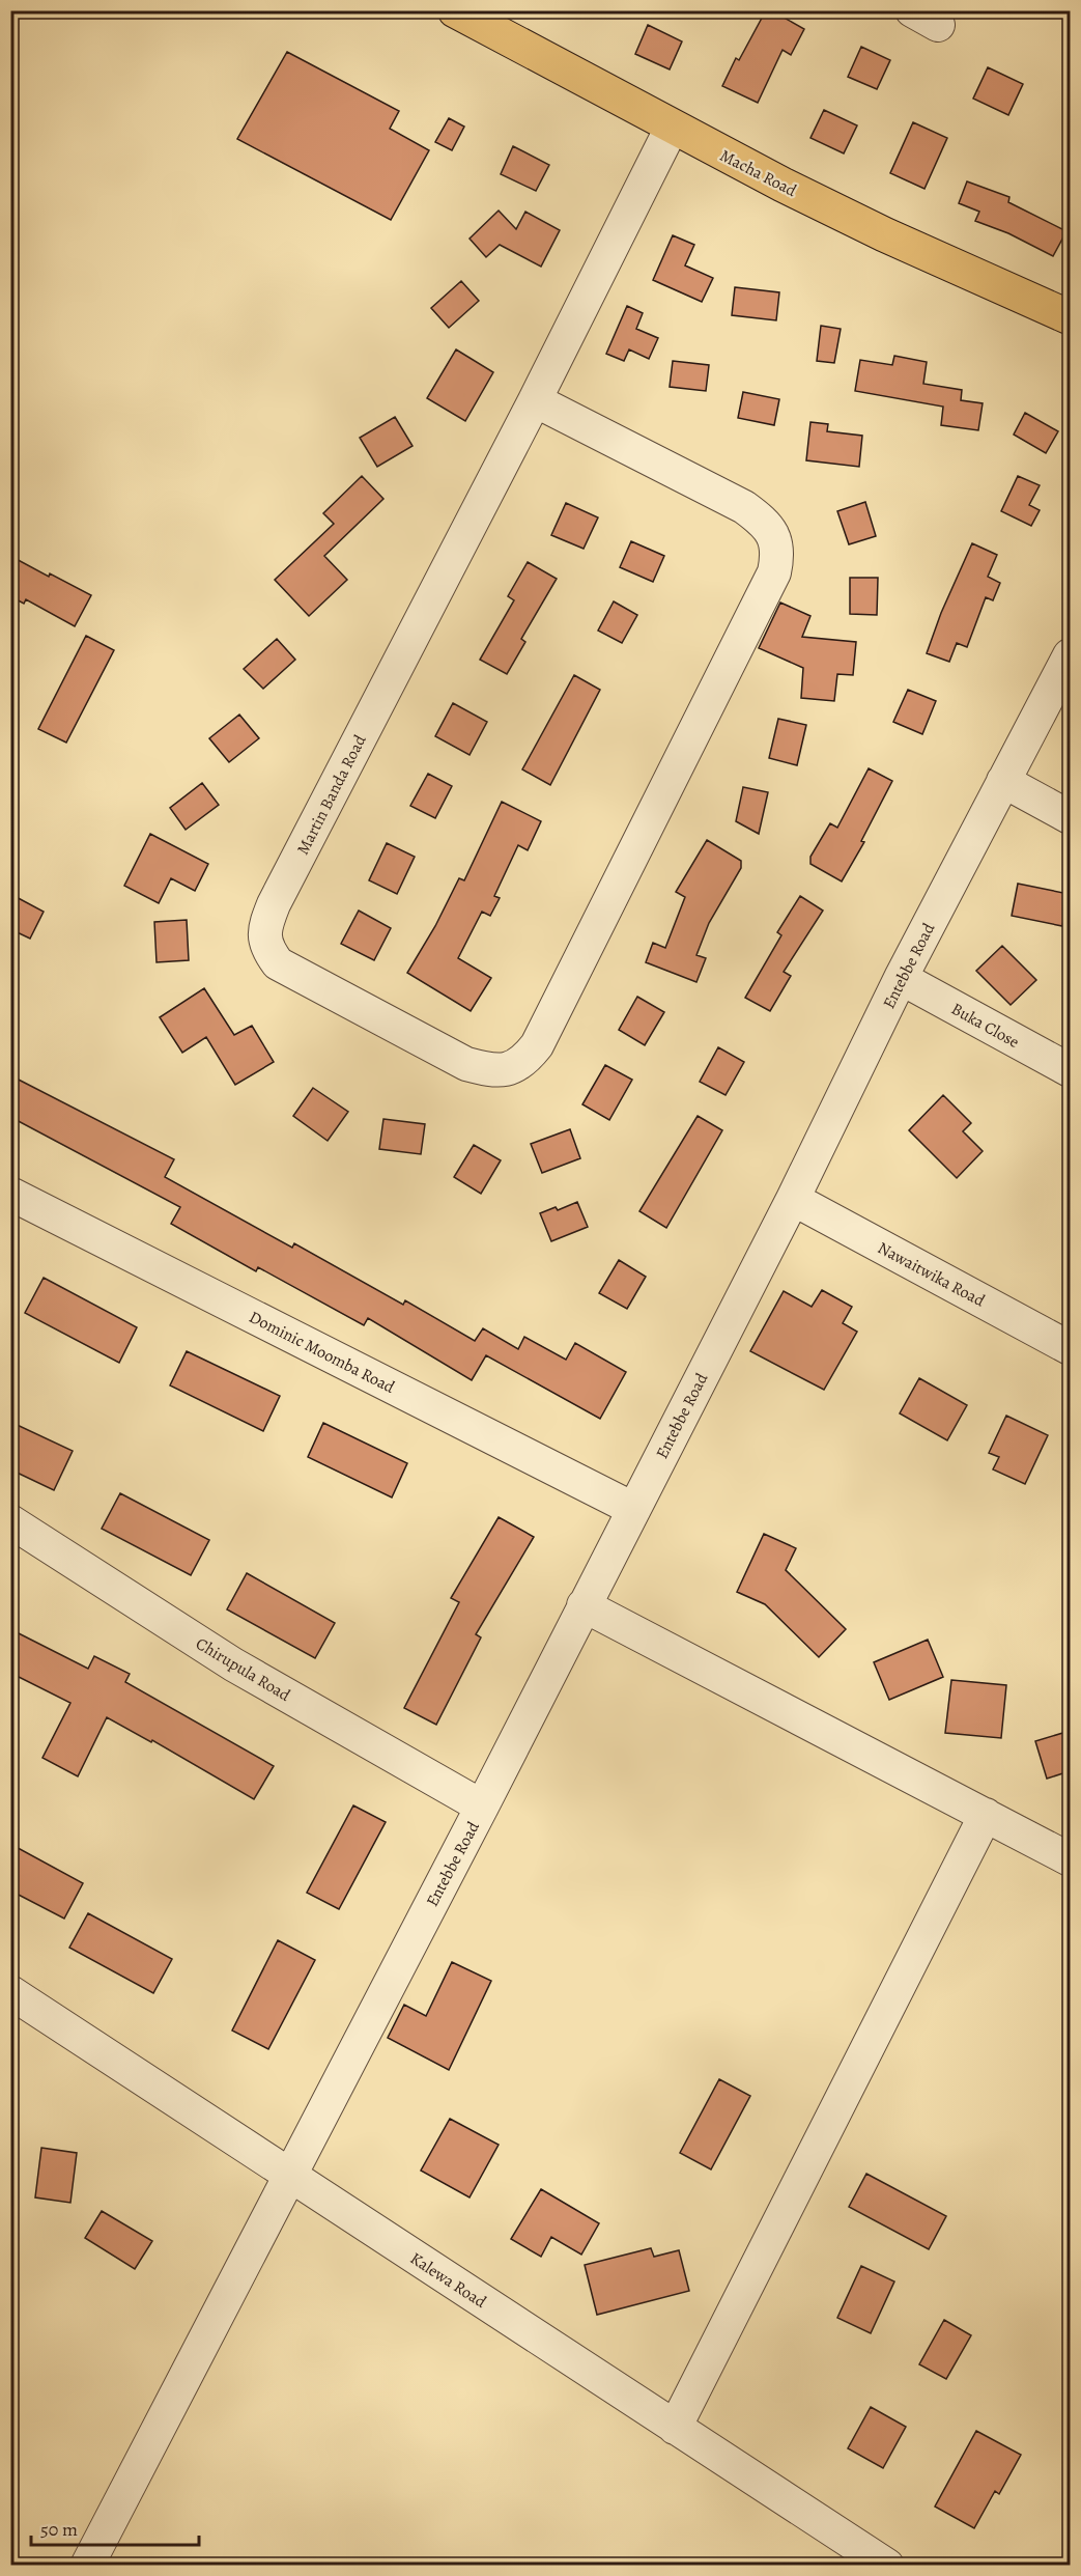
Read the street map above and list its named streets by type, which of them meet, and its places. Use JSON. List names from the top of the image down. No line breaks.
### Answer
{"streets":{"main road":["Macha Road"],"street":["Martin Banda Road","Entebbe Road","Buka Close","Nawaitwika Road","Dominic Moomba Road","Chirupula Road","Kalewa Road"]},"crossings":[["Macha Road","Martin Banda Road"],["Entebbe Road","Buka Close"],["Entebbe Road","Nawaitwika Road"],["Entebbe Road","Dominic Moomba Road"],["Entebbe Road","Chirupula Road"],["Entebbe Road","Kalewa Road"]],"scale_bar":"50 m"}
